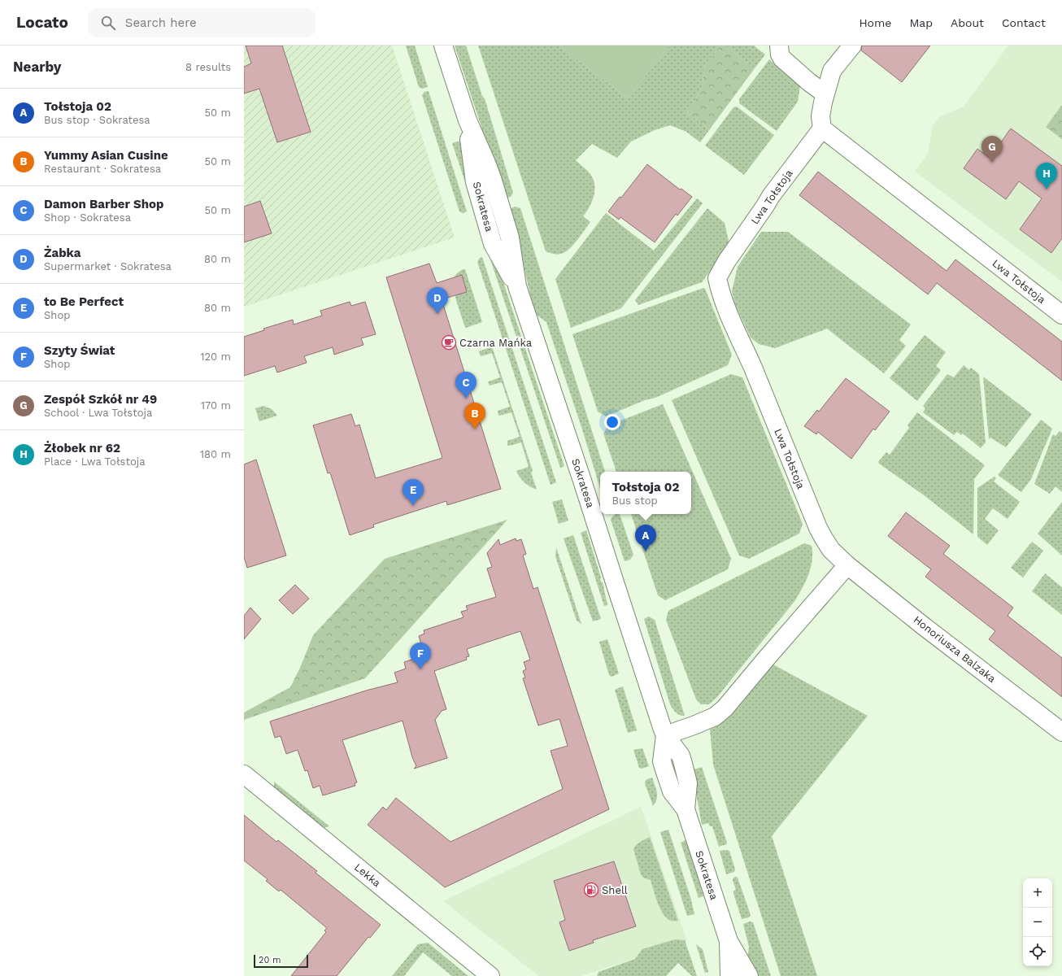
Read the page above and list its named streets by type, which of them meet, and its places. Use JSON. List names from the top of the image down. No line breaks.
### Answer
{"streets":{"street":["Lwa Tołstoja","Sokratesa","Honoriusza Balzaka","Lekka"]},"crossings":[["Lwa Tołstoja","Honoriusza Balzaka"]],"places":{"cafe":["Czarna Mańka"],"fuel station":["Shell"]},"scale_bar":"20 m","page":{"header":"Locato","search":"Search here","nav":["Home","Map","About","Contact"],"heading":["Nearby","8 results"],"list":[{"mark":"A","name":"Tołstoja 02","note":"Bus stop · Sokratesa","value":"50 m"},{"mark":"B","name":"Yummy Asian Cusine","note":"Restaurant · Sokratesa","value":"50 m"},{"mark":"C","name":"Damon Barber Shop","note":"Shop · Sokratesa","value":"50 m"},{"mark":"D","name":"Żabka","note":"Supermarket · Sokratesa","value":"80 m"},{"mark":"E","name":"to Be Perfect","note":"Shop","value":"80 m"},{"mark":"F","name":"Szyty Świat","note":"Shop","value":"120 m"},{"mark":"G","name":"Zespół Szkół nr 49","note":"School · Lwa Tołstoja","value":"170 m"},{"mark":"H","name":"Żłobek nr 62","note":"Place · Lwa Tołstoja","value":"180 m"}],"pins":["G","H","D","C","B","E","A","F"],"popup":["Tołstoja 02","Bus stop"],"map_buttons":["+","−"],"scale":"20 m"}}
